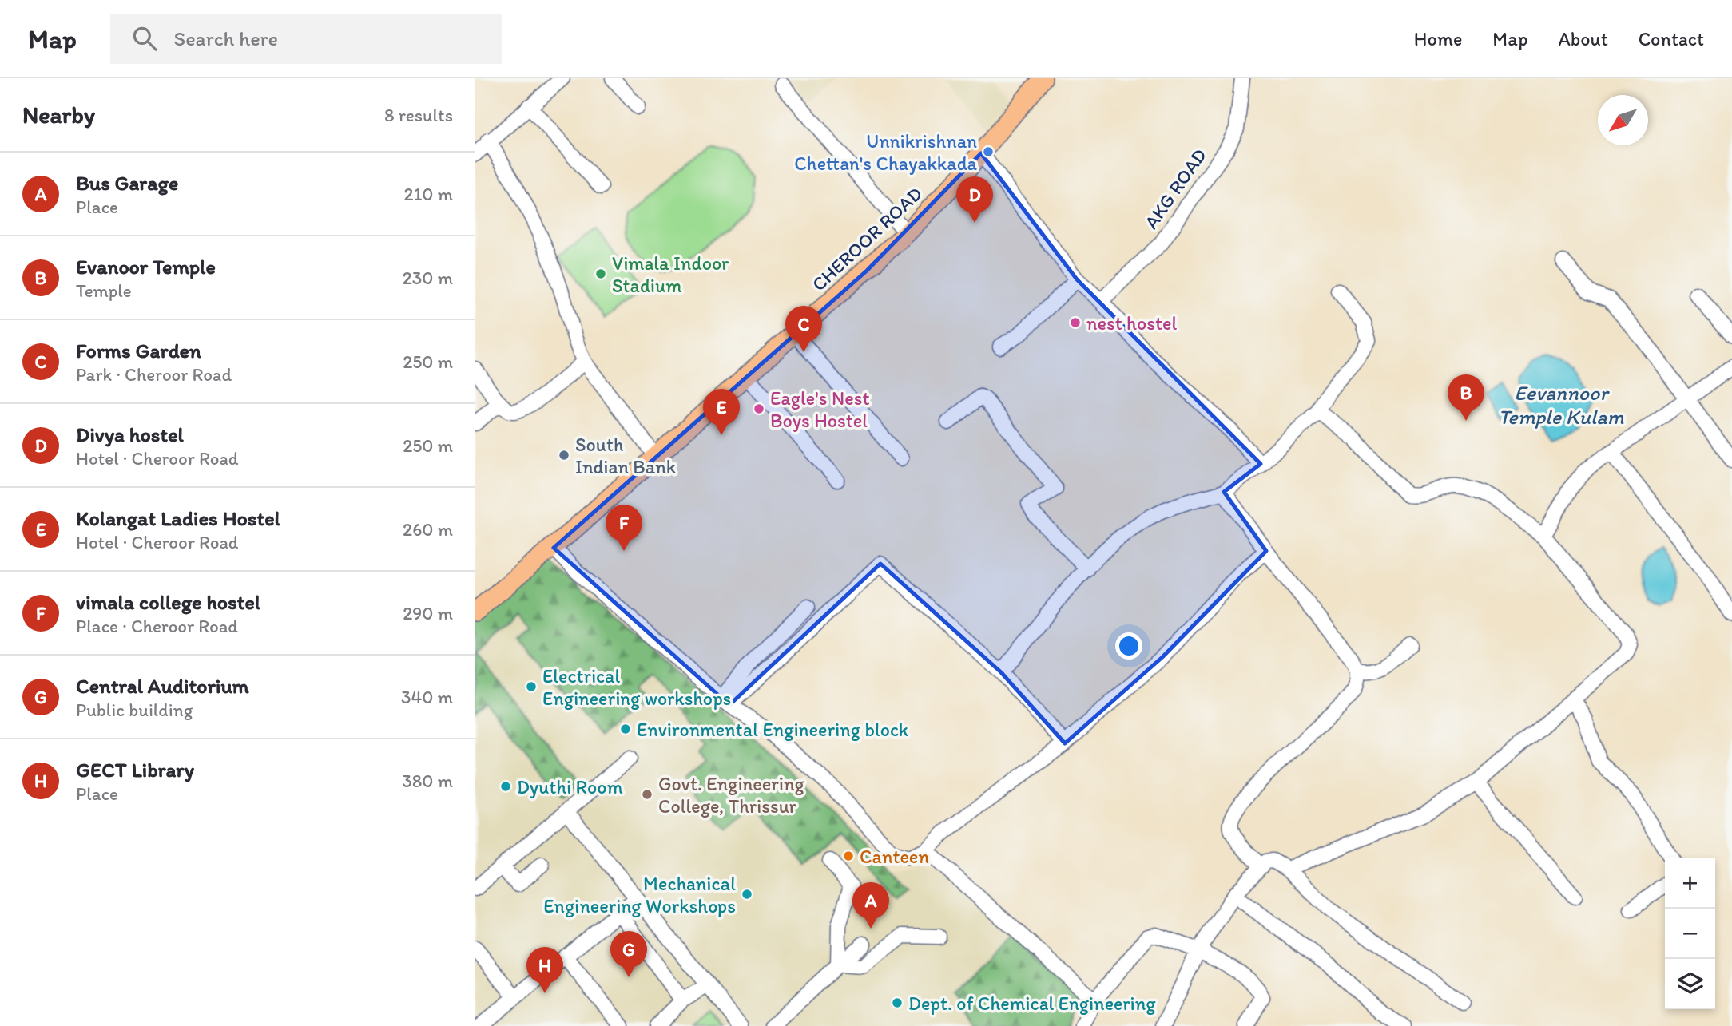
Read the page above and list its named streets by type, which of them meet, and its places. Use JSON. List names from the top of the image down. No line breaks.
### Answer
{"streets":{"main road":["CHEROOR ROAD"],"street":["AKG ROAD"]},"water":["Eevannoor Temple Kulam"],"places":["Unnikrishnan Chettan's Chayakkada","Vimala Indoor Stadium","nest hostel","Eagle's Nest Boys Hostel","South Indian Bank","Electrical Engineering workshops","Environmental Engineering block","Dyuthi Room","Govt. Engineering College, Thrissur","Canteen","Mechanical Engineering Workshops","Dept. of Chemical Engineering"],"north":"bottom left","page":{"header":"Map","search":"Search here","nav":["Home","Map","About","Contact"],"heading":["Nearby","8 results"],"list":[{"mark":"A","name":"Bus Garage","note":"Place","value":"210 m"},{"mark":"B","name":"Evanoor Temple","note":"Temple","value":"230 m"},{"mark":"C","name":"Forms Garden","note":"Park · Cheroor Road","value":"250 m"},{"mark":"D","name":"Divya hostel","note":"Hotel · Cheroor Road","value":"250 m"},{"mark":"E","name":"Kolangat Ladies Hostel","note":"Hotel · Cheroor Road","value":"260 m"},{"mark":"F","name":"vimala college hostel","note":"Place · Cheroor Road","value":"290 m"},{"mark":"G","name":"Central Auditorium","note":"Public building","value":"340 m"},{"mark":"H","name":"GECT Library","note":"Place","value":"380 m"}],"pins":["D","C","B","E","F","A","G","H"],"map_buttons":["+","−"]}}
